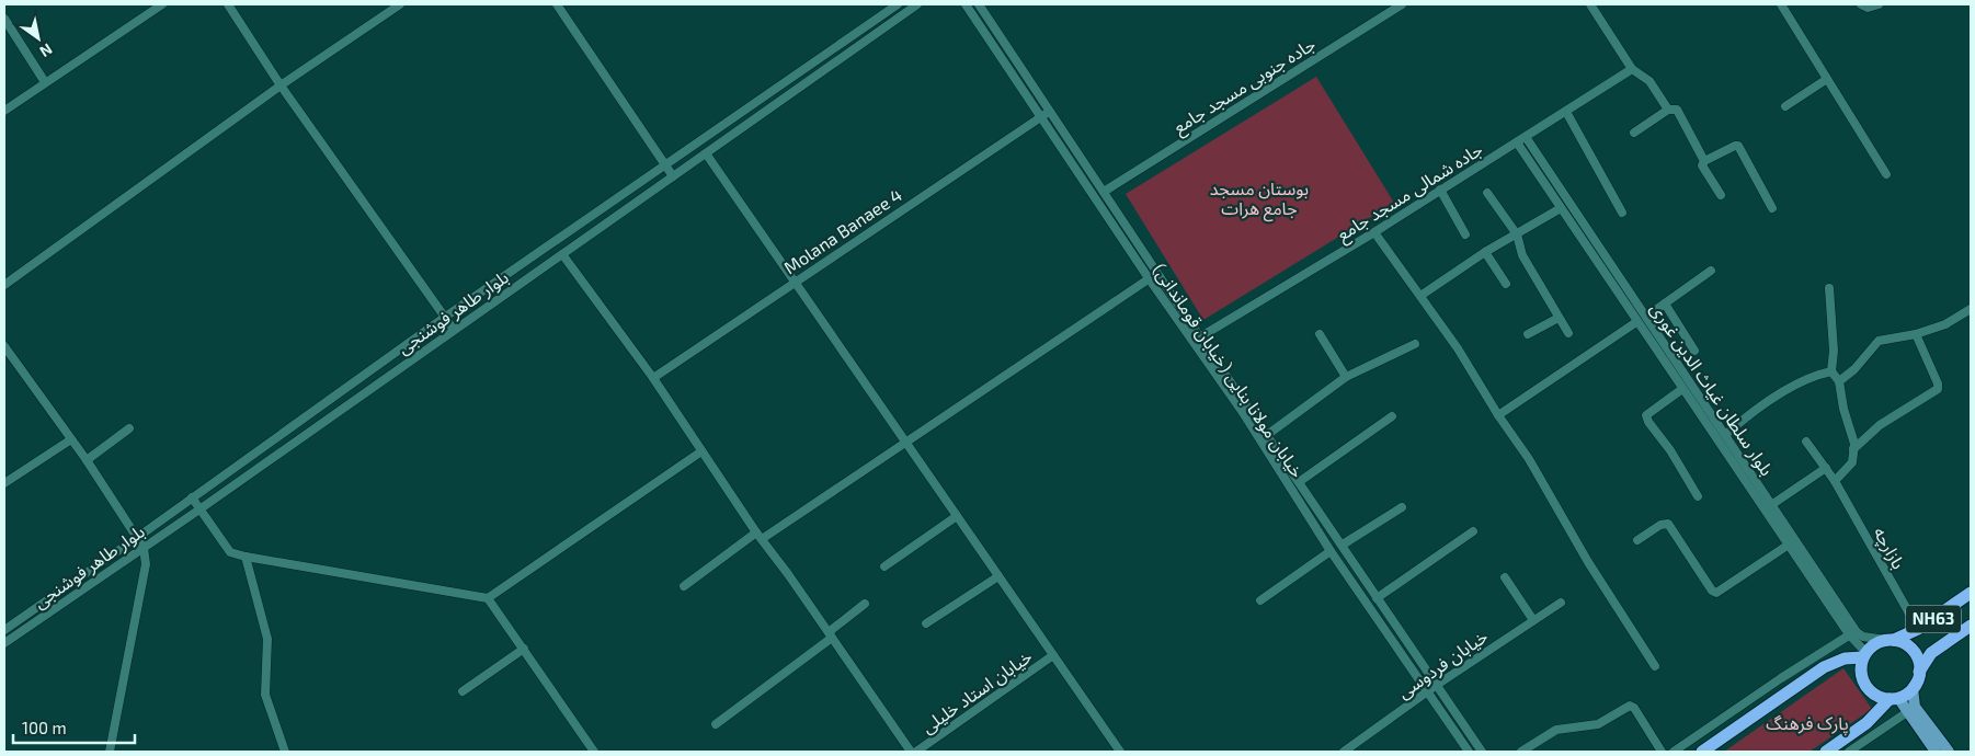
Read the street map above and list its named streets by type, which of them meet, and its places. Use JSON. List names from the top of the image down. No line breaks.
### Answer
{"streets":{"highway":["NH63"],"street":["جاده جنوبی مسجد جامع","جاده شمالی مسجد جامع","Molana Banaee 4","بلوار طاهر فوشنجی","خیابان مولانا بنایی (خیابان قوماندانی)","بلوار سلطان غیاث الدین غوری","بازارچه","خیابان فردوسی","خیابان استاد خلیلی"]},"crossings":[["جاده جنوبی مسجد جامع","خیابان مولانا بنایی (خیابان قوماندانی)"],["جاده شمالی مسجد جامع","خیابان مولانا بنایی (خیابان قوماندانی)"],["جاده شمالی مسجد جامع","بلوار سلطان غیاث الدین غوری"],["Molana Banaee 4","خیابان مولانا بنایی (خیابان قوماندانی)"],["خیابان مولانا بنایی (خیابان قوماندانی)","خیابان فردوسی"],["بازارچه","NH63"]],"parks":["بوستان مسجد جامع هرات","پارک فرهنگ"],"scale_bar":"100 m","north":"bottom right"}
